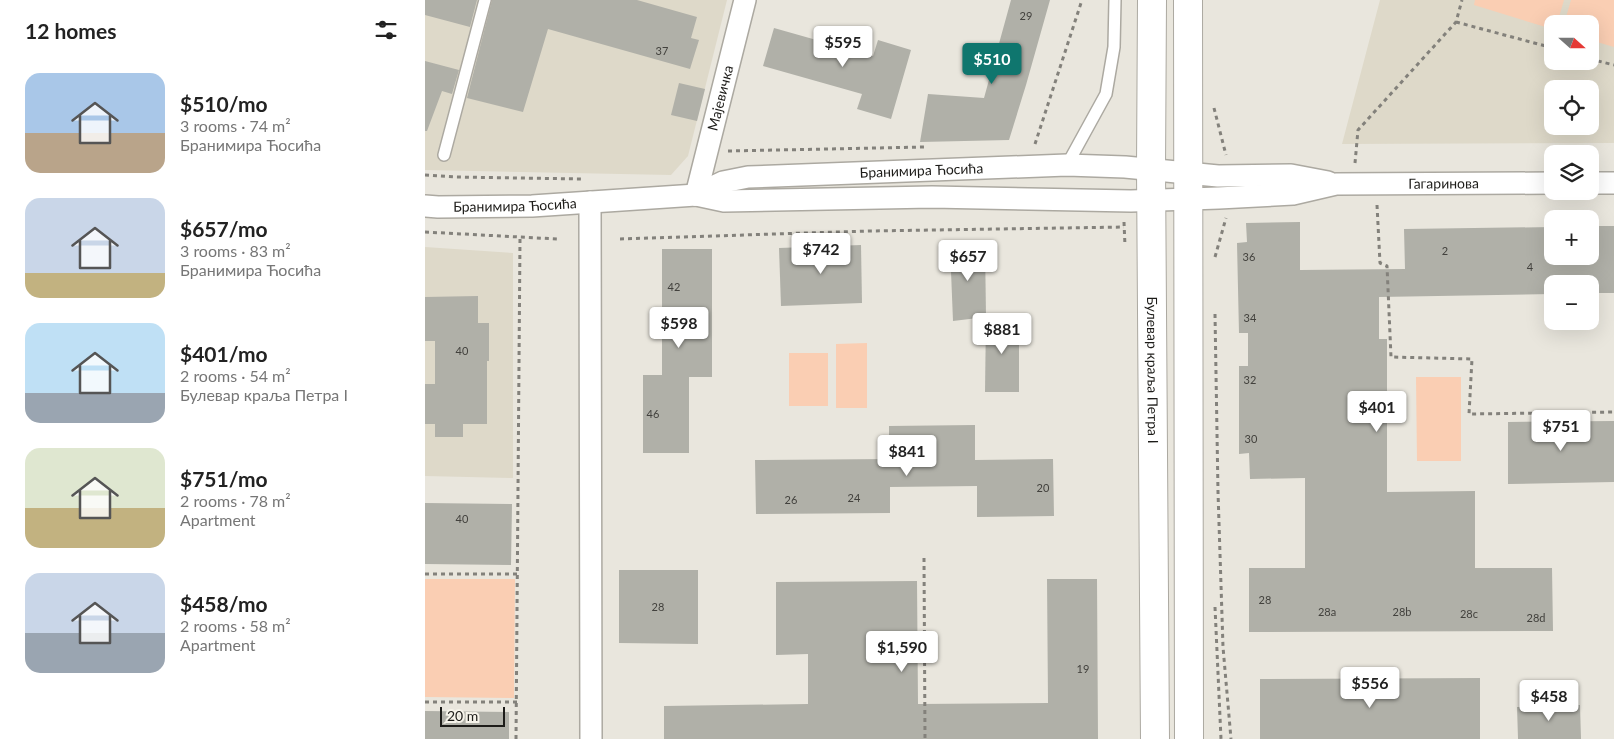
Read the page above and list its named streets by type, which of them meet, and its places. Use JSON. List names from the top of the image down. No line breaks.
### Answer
{"streets":{"street":["Мајевичка","Бранимира Ћосића","Гагаринова","Булевар краља Петра I"]},"crossings":[["Мајевичка","Бранимира Ћосића"],["Бранимира Ћосића","Гагаринова"],["Бранимира Ћосића","Булевар краља Петра I"],["Гагаринова","Булевар краља Петра I"]],"house_numbers":["29","37","2","36","4","42","34","40","32","46","30","20","24","26","40","28","28","28a","28b","28c","28d","19"],"scale_bar":"20 m","north":"right","page":{"heading":"12 homes","map_buttons":["+","−"],"price":["$595","$510","$742","$657","$598","$881","$401","$751","$841","$1,590","$556","$458"],"list":[{"name":"$510/mo","note":"3 rooms · 74 m² · Бранимира Ћосића"},{"name":"$657/mo","note":"3 rooms · 83 m² · Бранимира Ћосића"},{"name":"$401/mo","note":"2 rooms · 54 m² · Булевар краља Петра I"},{"name":"$751/mo","note":"2 rooms · 78 m² · Apartment"},{"name":"$458/mo","note":"2 rooms · 58 m² · Apartment"}],"scale":"20 m"}}
